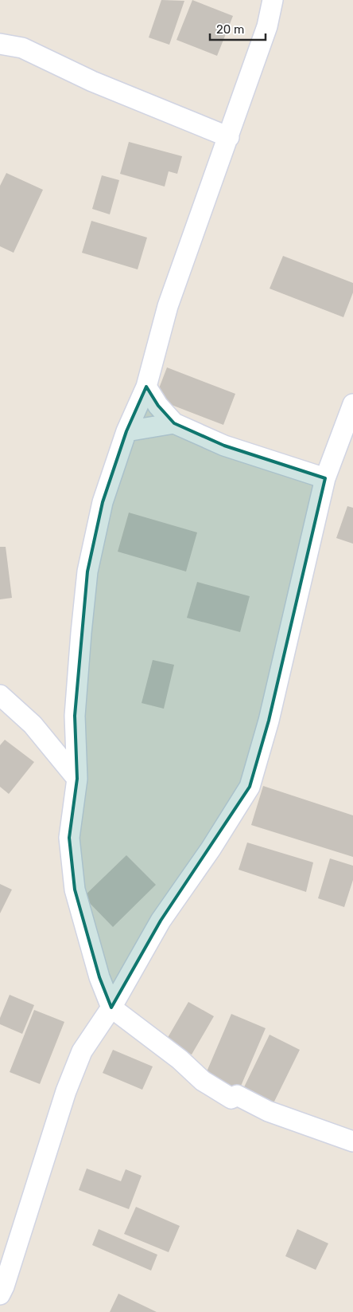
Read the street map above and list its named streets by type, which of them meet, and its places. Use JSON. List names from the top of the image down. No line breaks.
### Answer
{"scale_bar":"20 m"}
